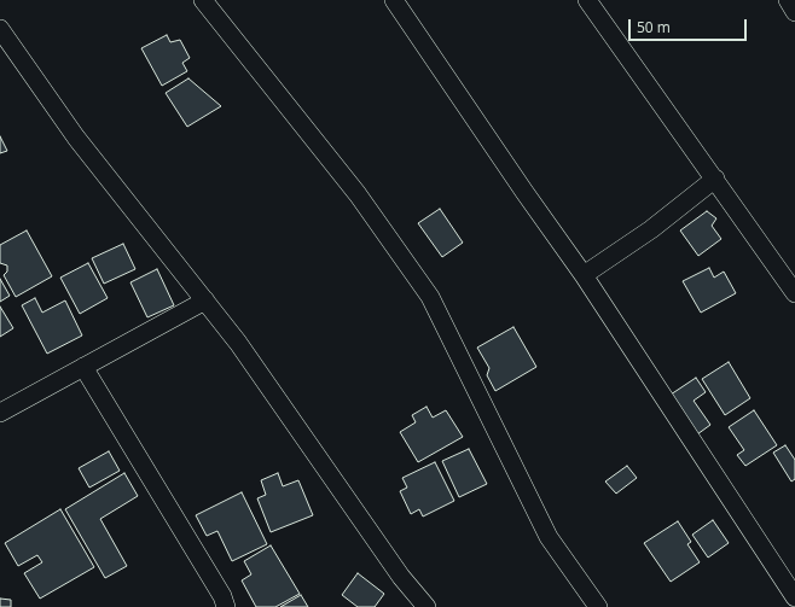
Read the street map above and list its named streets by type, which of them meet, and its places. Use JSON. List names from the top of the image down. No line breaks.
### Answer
{"scale_bar":"50 m"}
